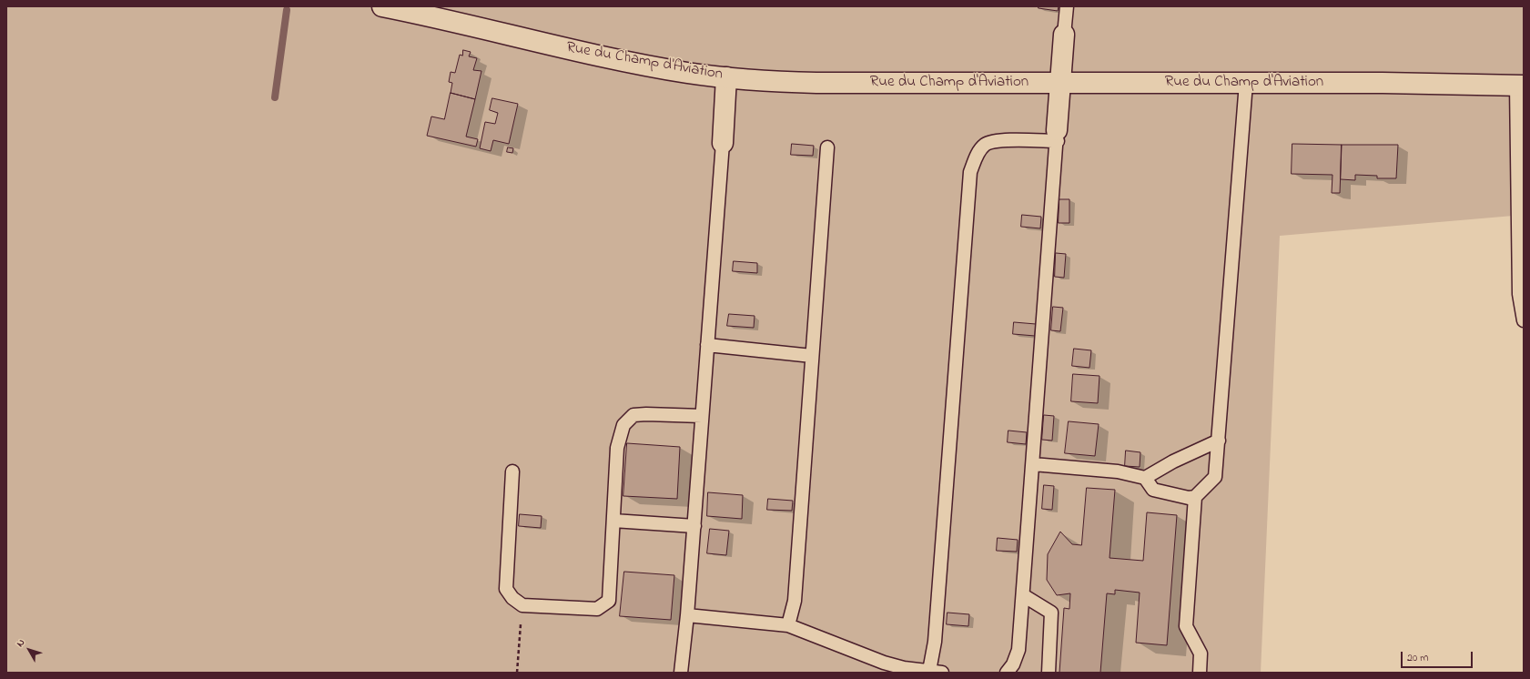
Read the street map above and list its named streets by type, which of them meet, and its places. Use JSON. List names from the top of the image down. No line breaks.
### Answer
{"streets":{"street":["Rue du Champ d'Aviation"]},"scale_bar":"20 m","north":"top left"}
